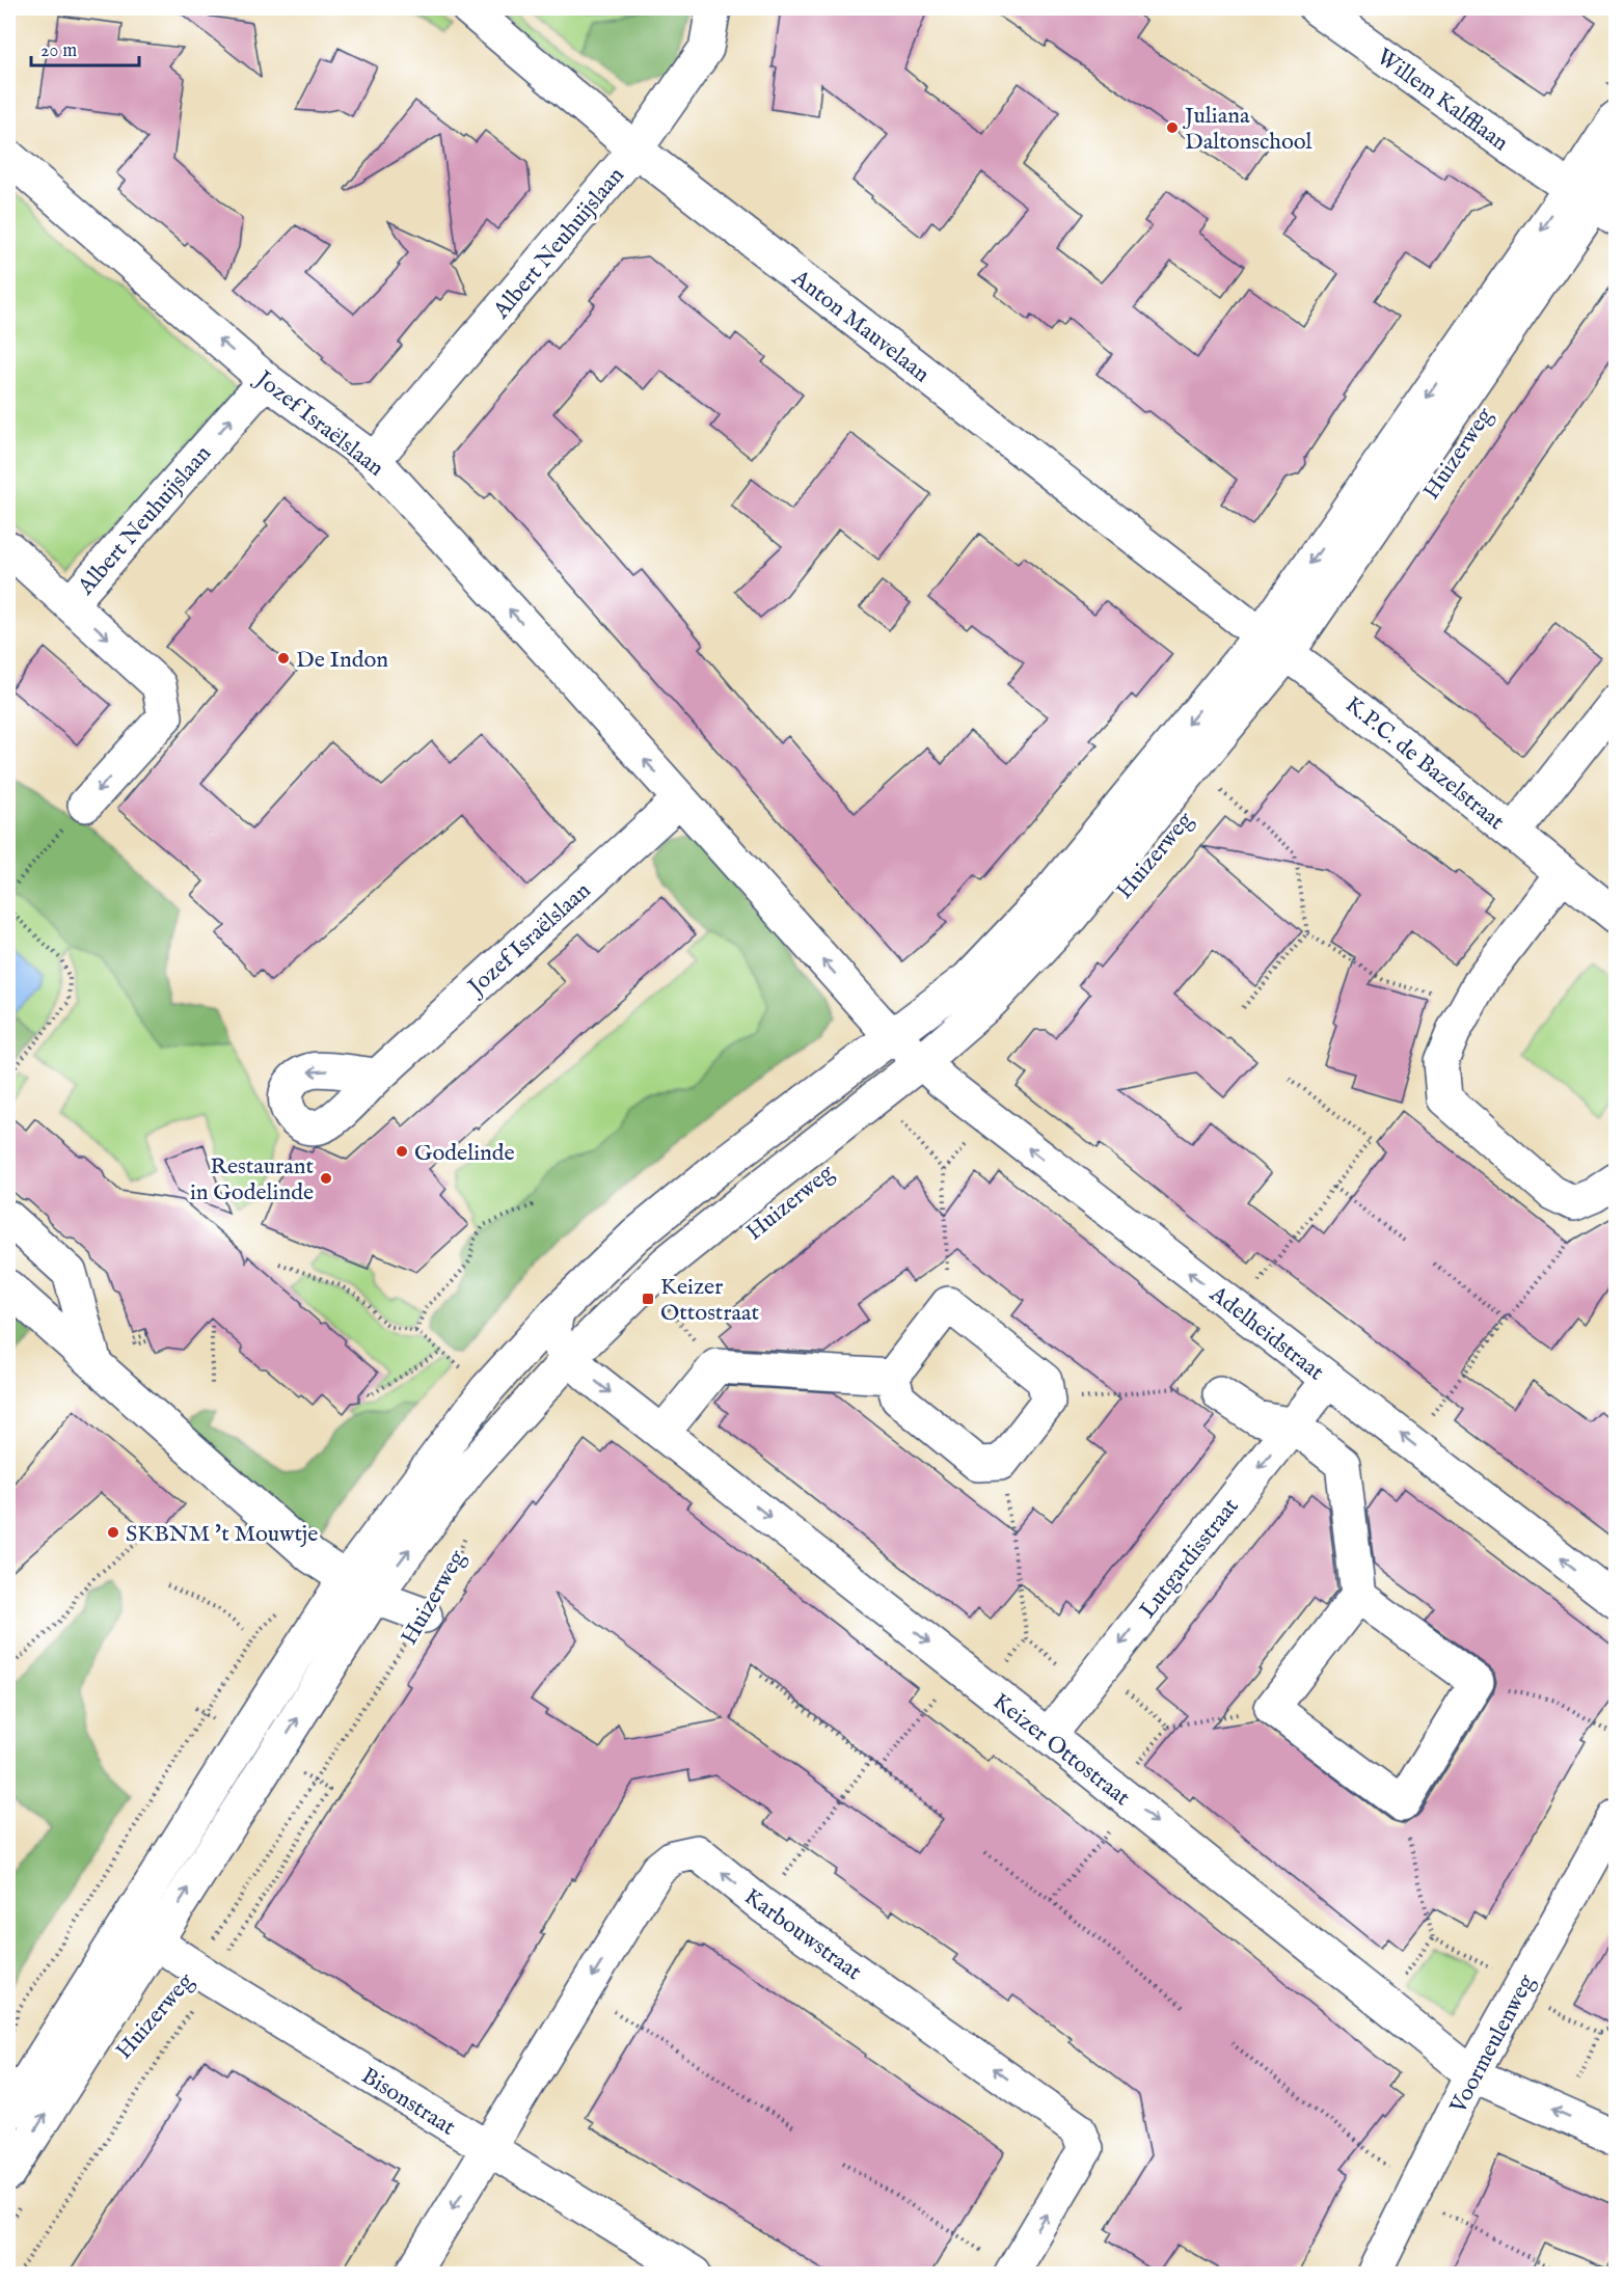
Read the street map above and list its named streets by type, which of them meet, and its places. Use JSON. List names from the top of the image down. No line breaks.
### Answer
{"streets":{"street":["Willem Kalfflaan","Albert Neuhuijslaan","Anton Mauvelaan","Jozef Israëlslaan","Huizerweg","K.P.C. de Bazelstraat","Adelheidstraat","Lutgardisstraat","Keizer Ottostraat","Karbouwstraat","Voormeulenweg","Bisonstraat"]},"crossings":[["Willem Kalfflaan","Huizerweg"],["Albert Neuhuijslaan","Anton Mauvelaan"],["Albert Neuhuijslaan","Jozef Israëlslaan"],["Anton Mauvelaan","Huizerweg"],["Anton Mauvelaan","K.P.C. de Bazelstraat"],["Jozef Israëlslaan","Huizerweg"],["Jozef Israëlslaan","Adelheidstraat"],["Huizerweg","K.P.C. de Bazelstraat"],["Huizerweg","Adelheidstraat"],["Huizerweg","Keizer Ottostraat"],["Huizerweg","Bisonstraat"],["Adelheidstraat","Lutgardisstraat"],["Lutgardisstraat","Keizer Ottostraat"],["Keizer Ottostraat","Voormeulenweg"],["Karbouwstraat","Bisonstraat"]],"one_way":["Jozef Israëlslaan"],"places":{"other":["Juliana Daltonschool","De Indon","Godelinde","Restaurant in Godelinde","SKBNM 't Mouwtje"],"transit":["Keizer Ottostraat"]},"scale_bar":"20 m"}
